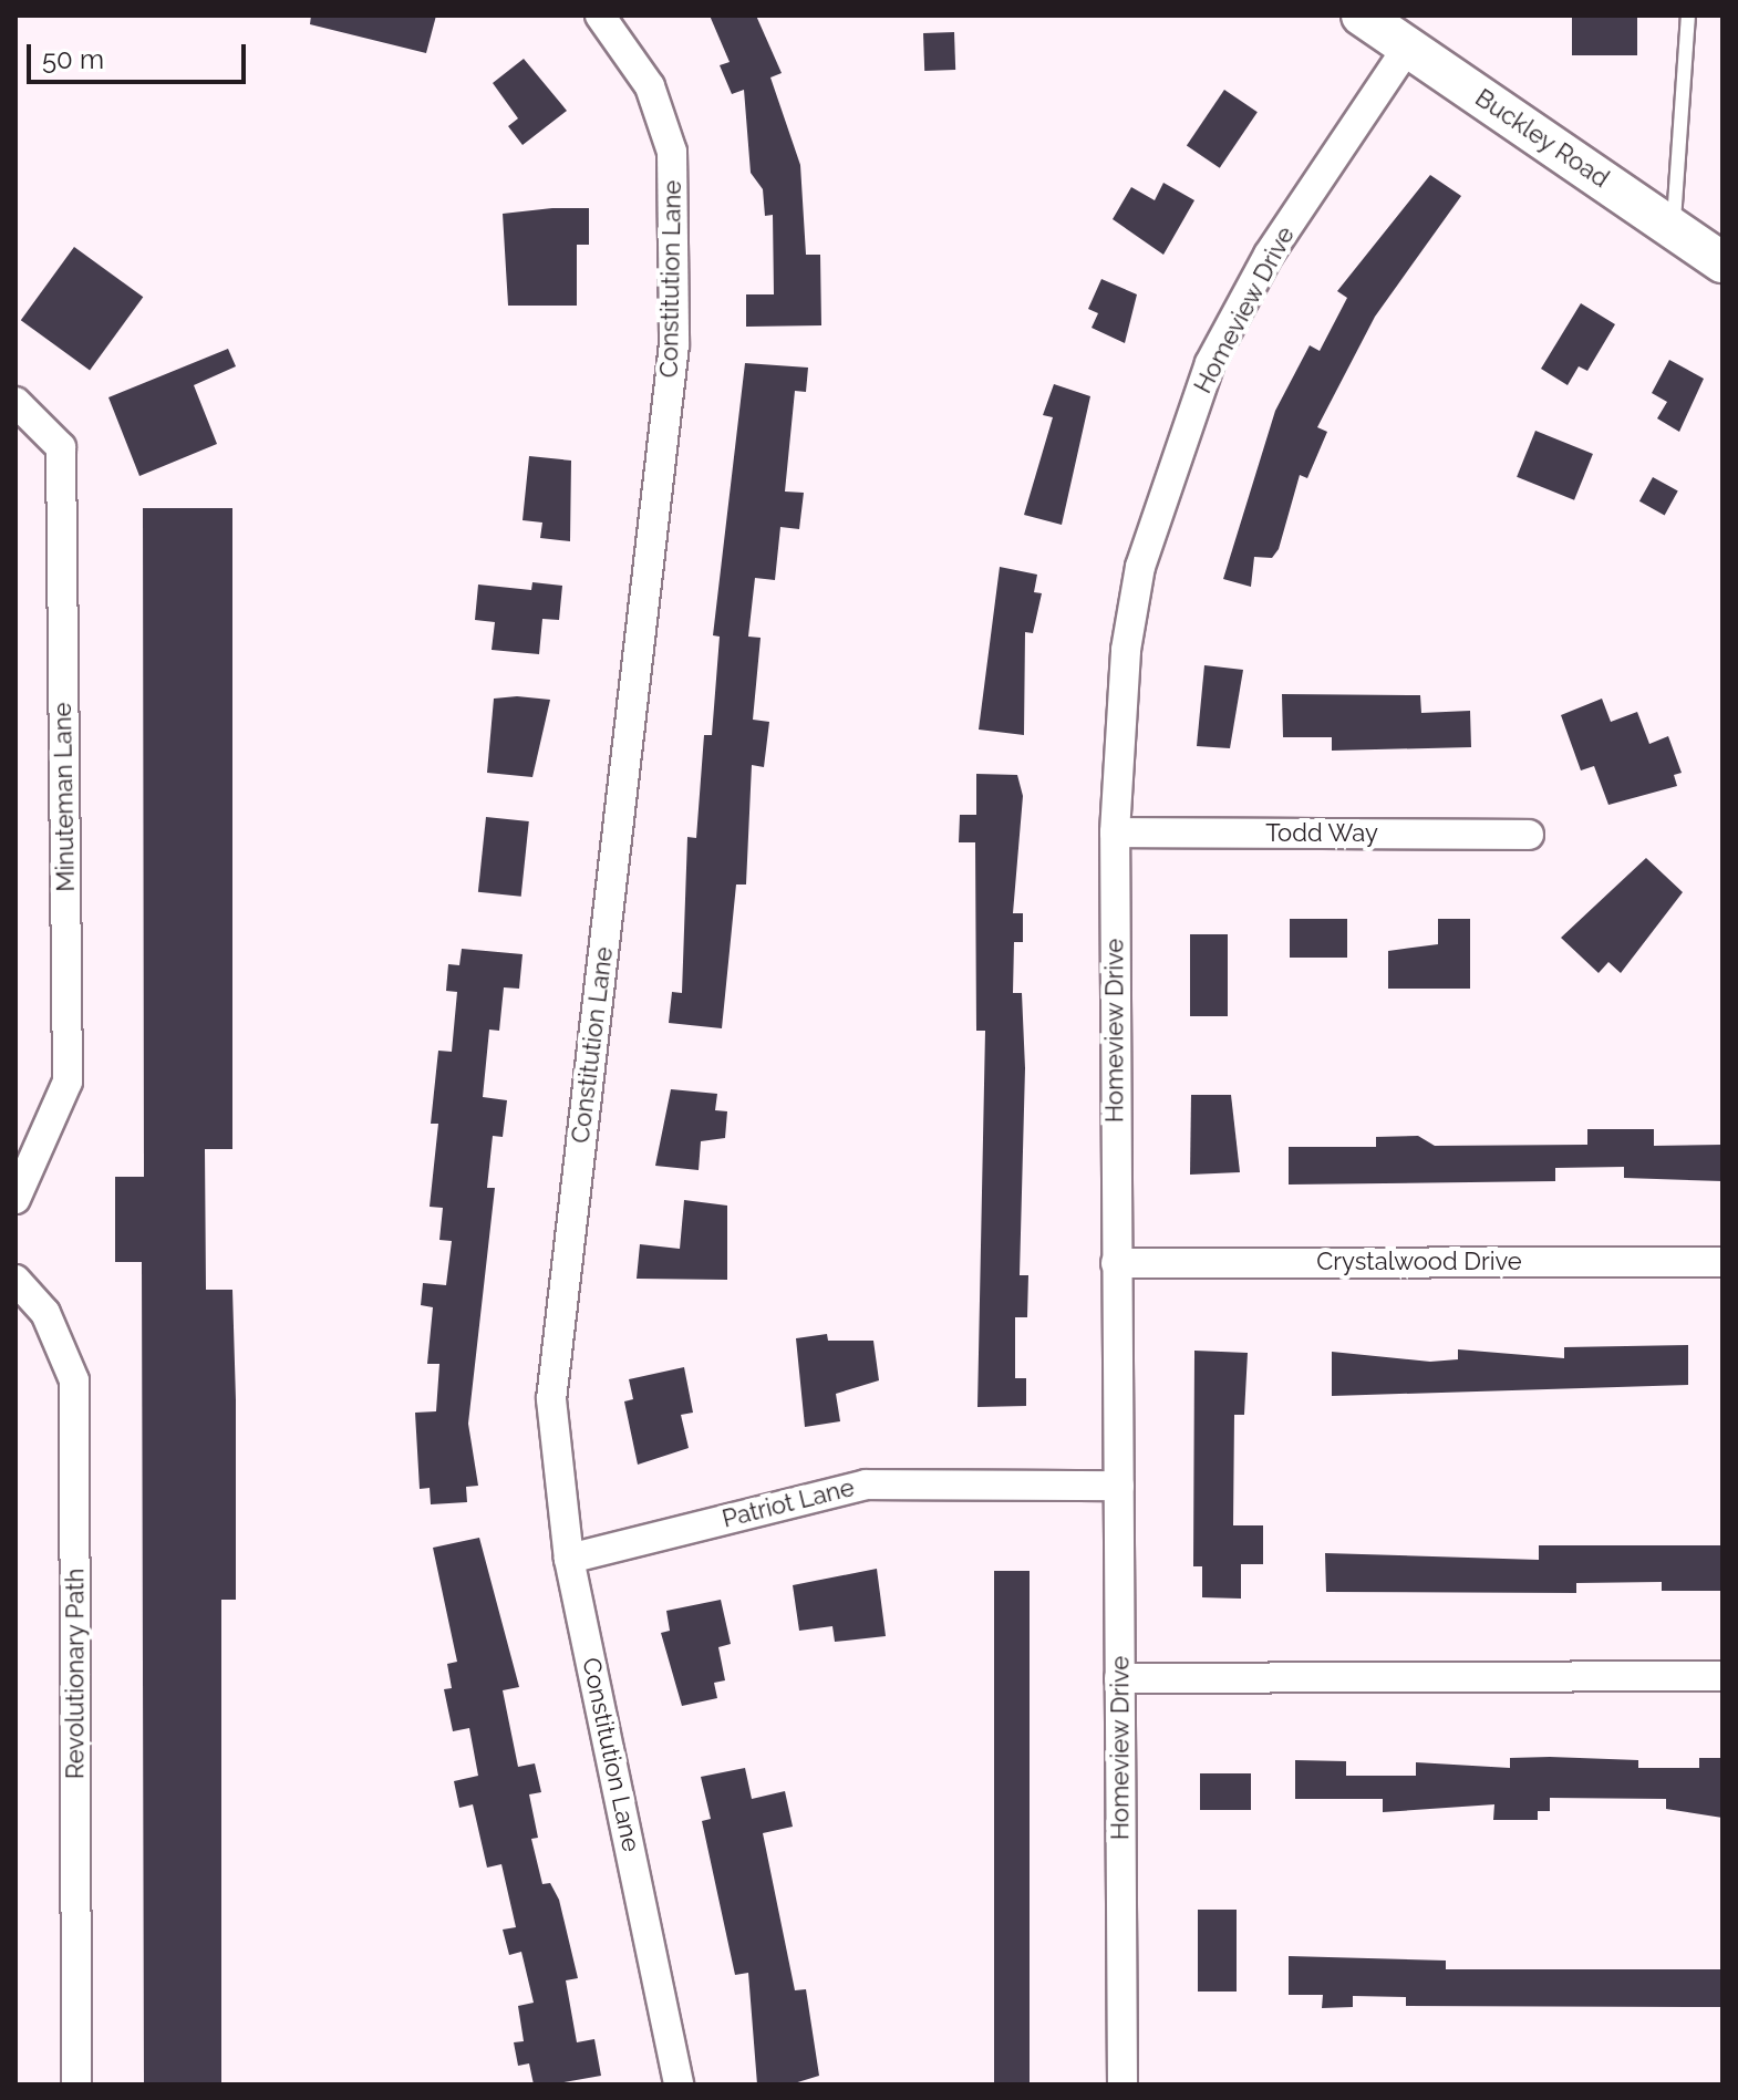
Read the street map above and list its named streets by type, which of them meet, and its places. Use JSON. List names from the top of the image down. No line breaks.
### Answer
{"streets":{"street":["Buckley Road","Constitution Lane","Homeview Drive","Minuteman Lane","Todd Way","Crystalwood Drive","Patriot Lane","Revolutionary Path"]},"crossings":[["Buckley Road","Homeview Drive"],["Constitution Lane","Patriot Lane"],["Homeview Drive","Todd Way"],["Homeview Drive","Crystalwood Drive"],["Homeview Drive","Patriot Lane"]],"scale_bar":"50 m"}
